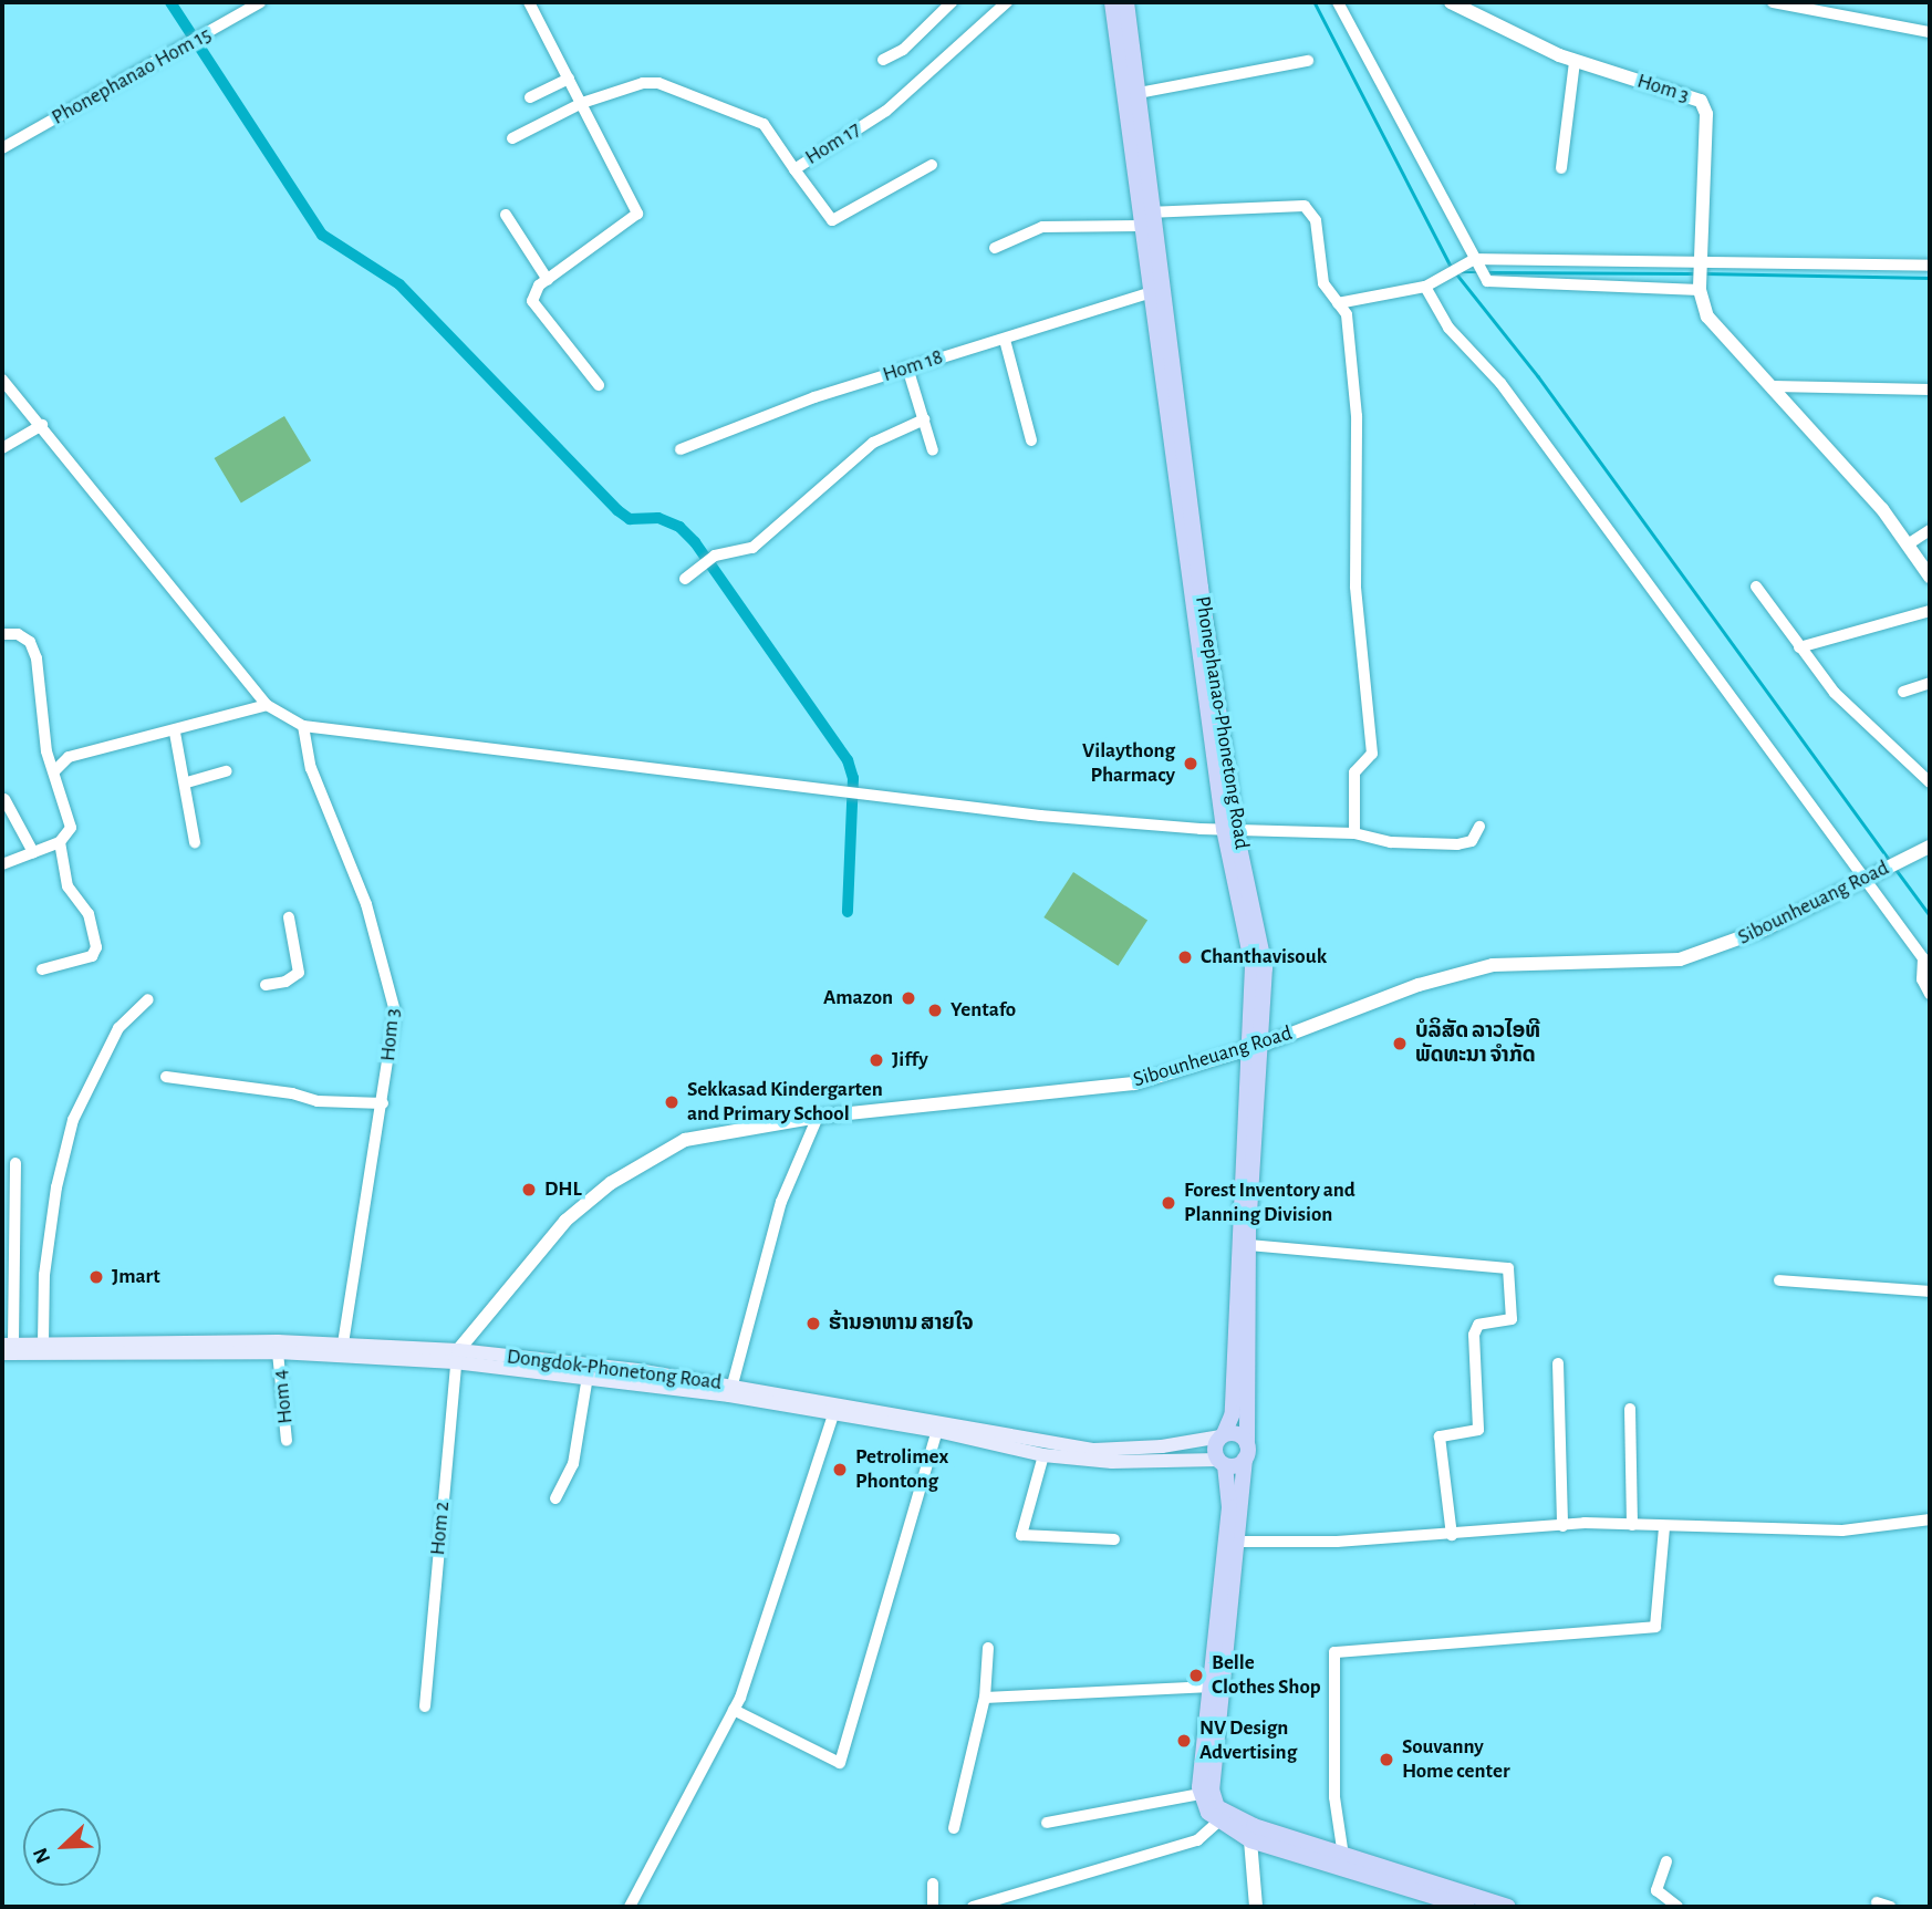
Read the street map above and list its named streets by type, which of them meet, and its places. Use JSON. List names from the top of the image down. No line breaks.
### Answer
{"streets":{"main road":["Phonephanao-Phonetong Road","Dongdok-Phonetong Road"],"street":["Phonephanao Hom 15","Hom 3","Hom 17","Hom 18","Sibounheuang Road","Hom 4","Hom 2"]},"crossings":[["Hom 3","Dongdok-Phonetong Road"],["Hom 18","Phonephanao-Phonetong Road"],["Phonephanao-Phonetong Road","Sibounheuang Road"],["Phonephanao-Phonetong Road","Dongdok-Phonetong Road"],["Sibounheuang Road","Dongdok-Phonetong Road"],["Sibounheuang Road","Hom 2"],["Dongdok-Phonetong Road","Hom 4"],["Dongdok-Phonetong Road","Hom 2"]],"places":["Vilaythong Pharmacy","Chanthavisouk","Amazon","Yentafo","ບໍລິສັດ ລາວໄອທີ ພັດທະນາ ຈຳກັດ","Jiffy","Sekkasad Kindergarten and Primary School","DHL","Forest Inventory and Planning Division","Jmart","ຮ້ານອາຫານ ສາຍໃຈ","Petrolimex Phontong","Belle Clothes Shop","NV Design Advertising","Souvanny Home center"],"north":"bottom left"}
